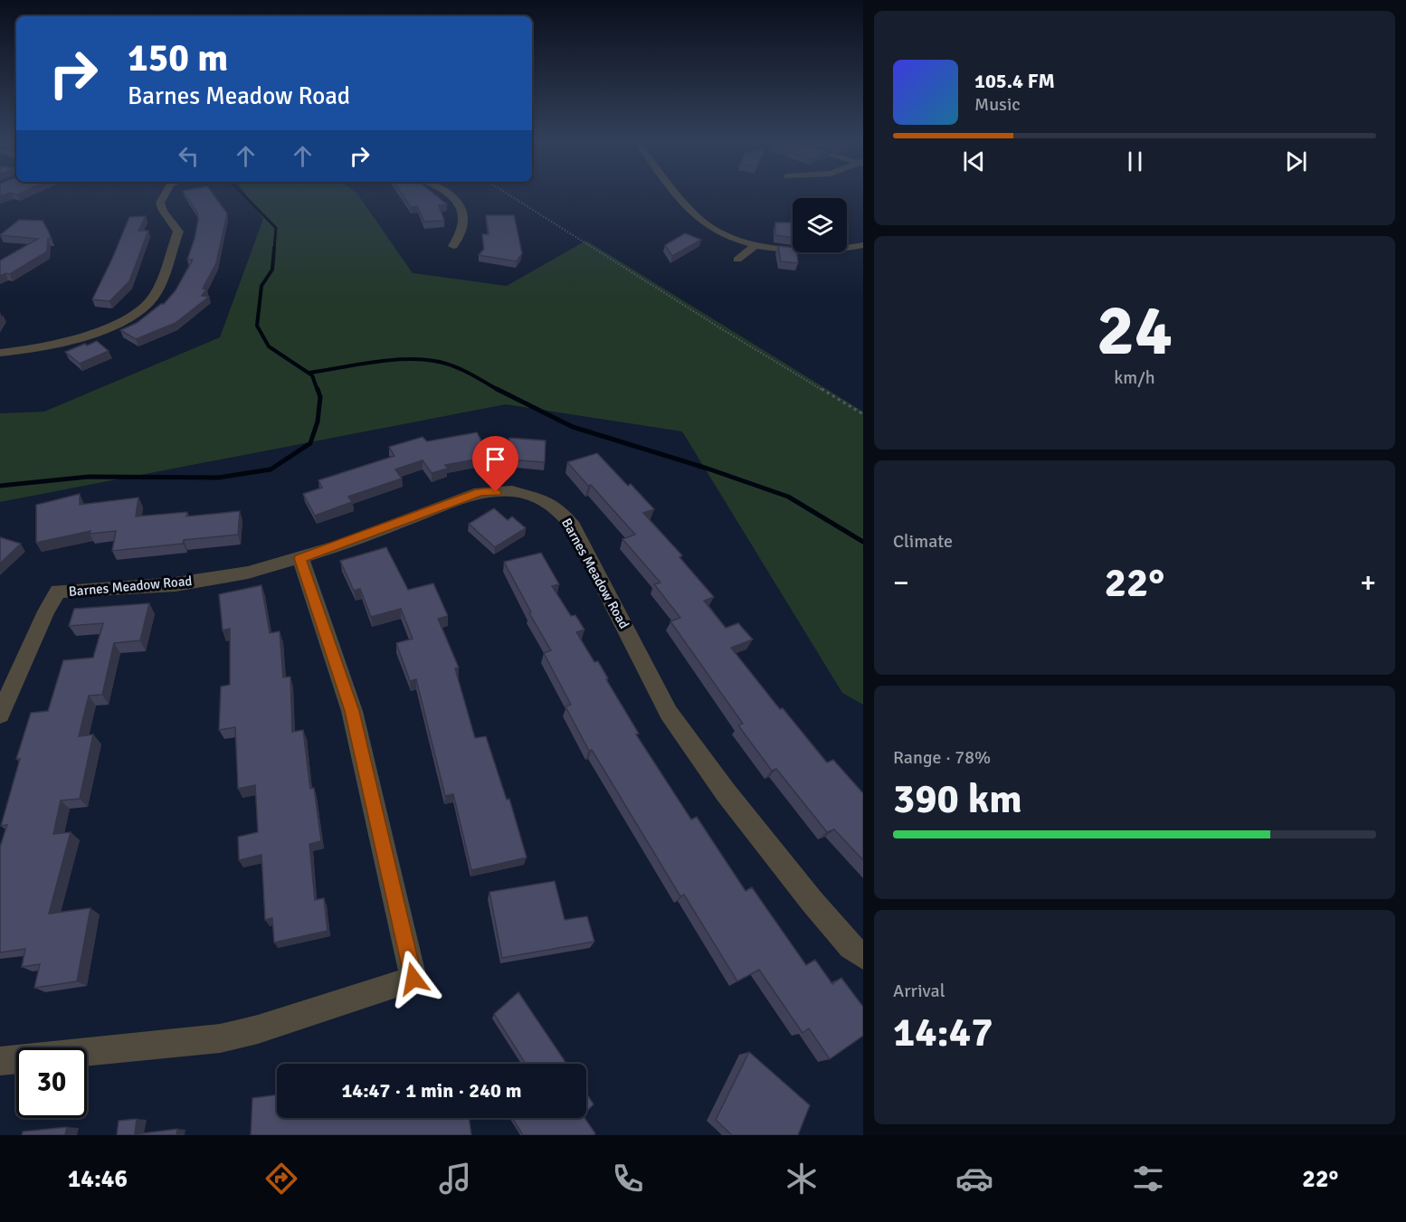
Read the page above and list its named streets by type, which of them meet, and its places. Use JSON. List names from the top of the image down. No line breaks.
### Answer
{"streets":{"street":["Barnes Meadow Road"]},"page":{"turn":["150 m","Barnes Meadow Road"],"song":["105.4 FM","Music"],"tile":[["24","km/h"],"Climate",["Range · 78%","390 km"],["Arrival","14:47"]],"heat":["−","22°","+"],"limit":"30","trip":"14:47 · 1 min · 240 m","tabs":["14:46","22°"]}}
